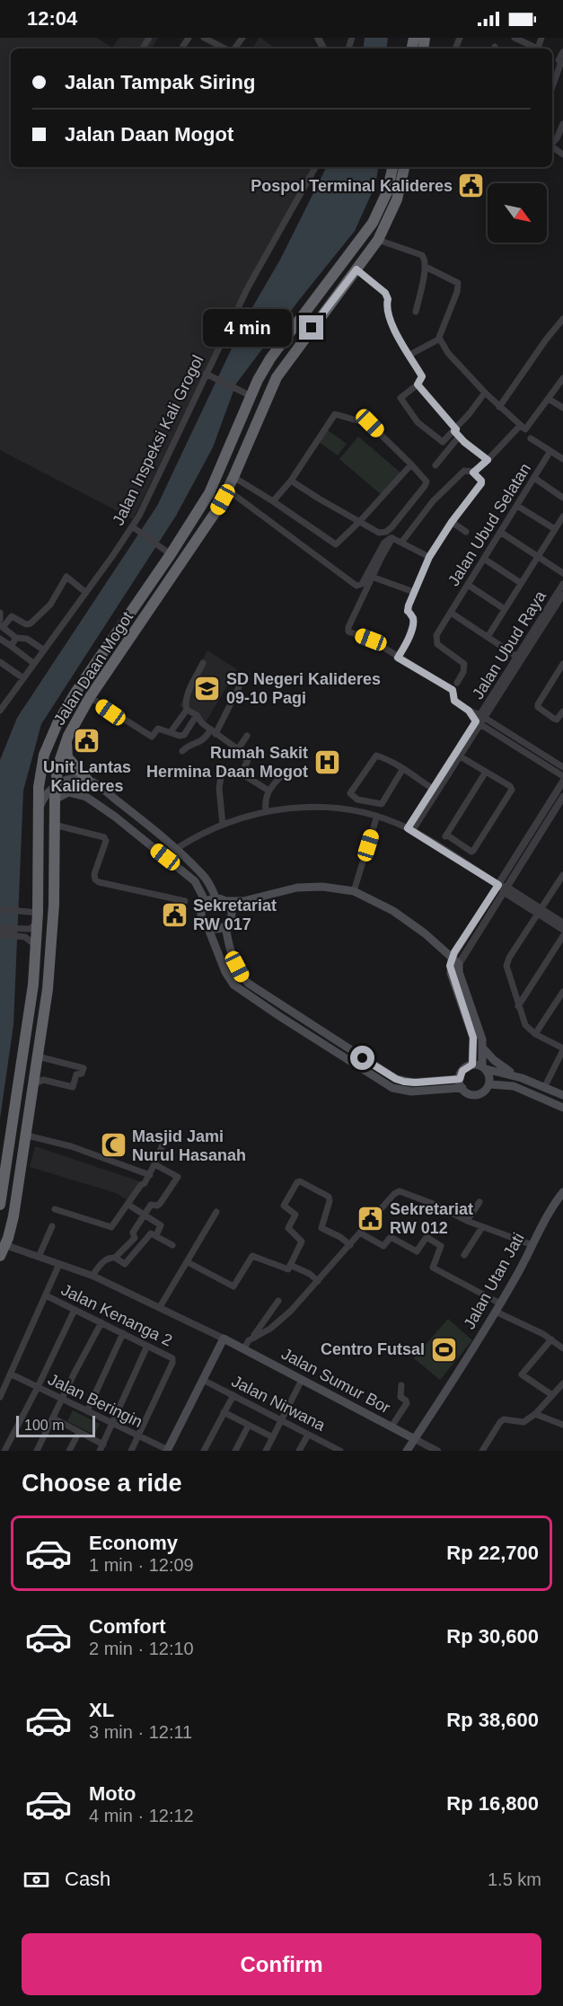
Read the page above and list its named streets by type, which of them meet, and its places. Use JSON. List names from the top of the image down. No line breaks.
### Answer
{"streets":{"highway":["Jalan Daan Mogot"],"main road":["Jalan Utan Jati","Jalan Sumur Bor"],"street":["Jalan Inspeksi Kali Grogol","Jalan Ubud Selatan","Jalan Ubud Raya","Jalan Kenanga 2","Jalan Beringin","Jalan Nirwana"]},"crossings":[["Jalan Daan Mogot","Jalan Sumur Bor"],["Jalan Utan Jati","Jalan Sumur Bor"],["Jalan Kenanga 2","Jalan Beringin"]],"places":{"public building":["Pospol Terminal Kalideres","Unit Lantas Kalideres","Sekretariat RW 017","Sekretariat RW 012"],"school or university":["SD Negeri Kalideres 09-10 Pagi"],"hospital":["Rumah Sakit Hermina Daan Mogot"],"mosque":["Masjid Jami Nurul Hasanah"],"sports":["Centro Futsal"]},"scale_bar":"100 m","north":"bottom right","page":{"status":"12:04","banner":["Jalan Tampak Siring","Jalan Daan Mogot"],"bubble":"4 min","scale":"100 m","heading":"Choose a ride","list":[{"name":"Economy","note":"1 min · 12:09","value":"Rp 22,700"},{"name":"Comfort","note":"2 min · 12:10","value":"Rp 30,600"},{"name":"XL","note":"3 min · 12:11","value":"Rp 38,600"},{"name":"Moto","note":"4 min · 12:12","value":"Rp 16,800"}],"pay":["Cash","1.5 km"],"buttons":"Confirm"}}
